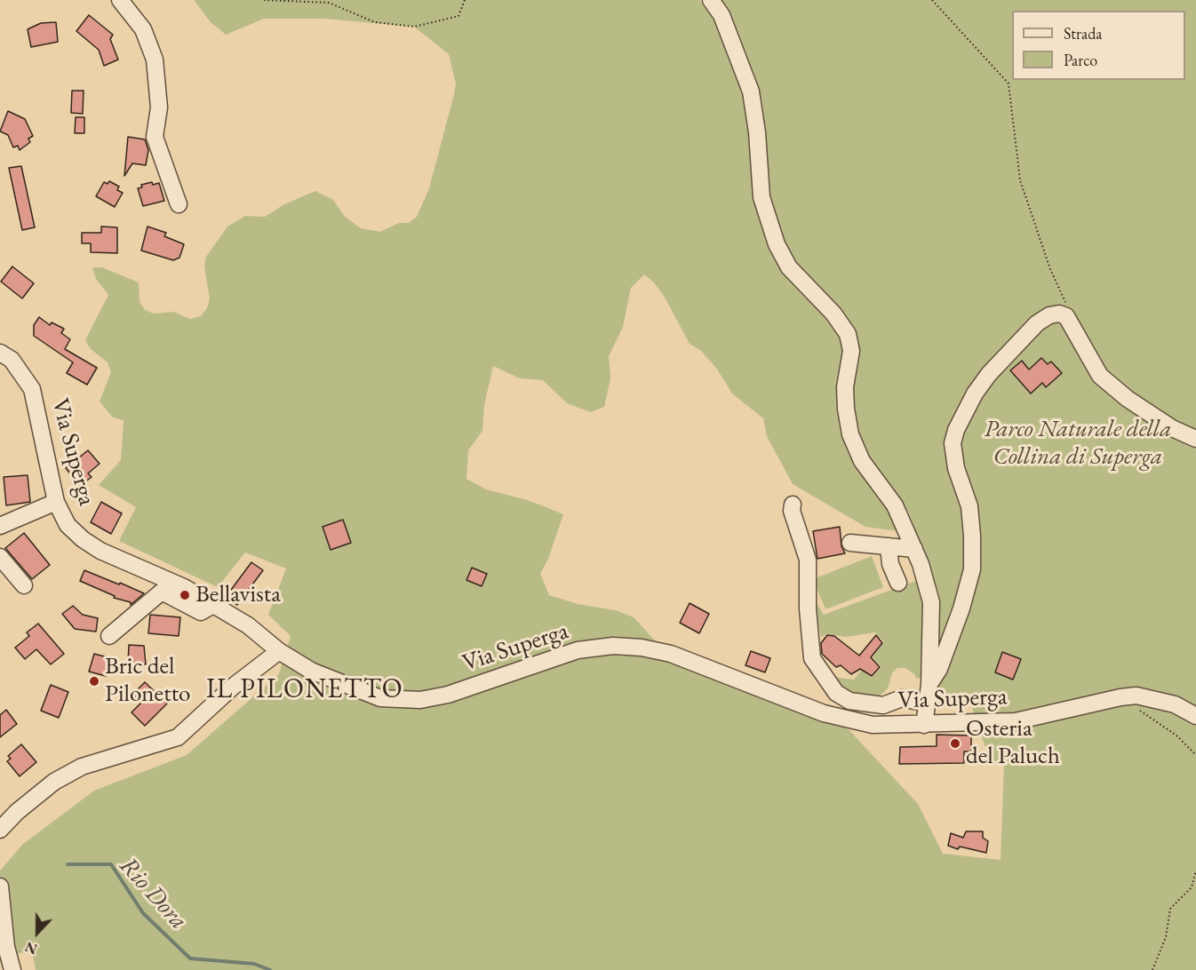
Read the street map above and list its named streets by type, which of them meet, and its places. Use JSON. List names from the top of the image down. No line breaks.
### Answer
{"streets":{"street":["Via Superga"]},"districts":["IL PILONETTO"],"water":["Rio Dora"],"parks":["Parco Naturale della Collina di Superga"],"places":["Bellavista","Bric del Pilonetto","Osteria del Paluch"],"legend":["Strada","Parco"],"north":"bottom"}
